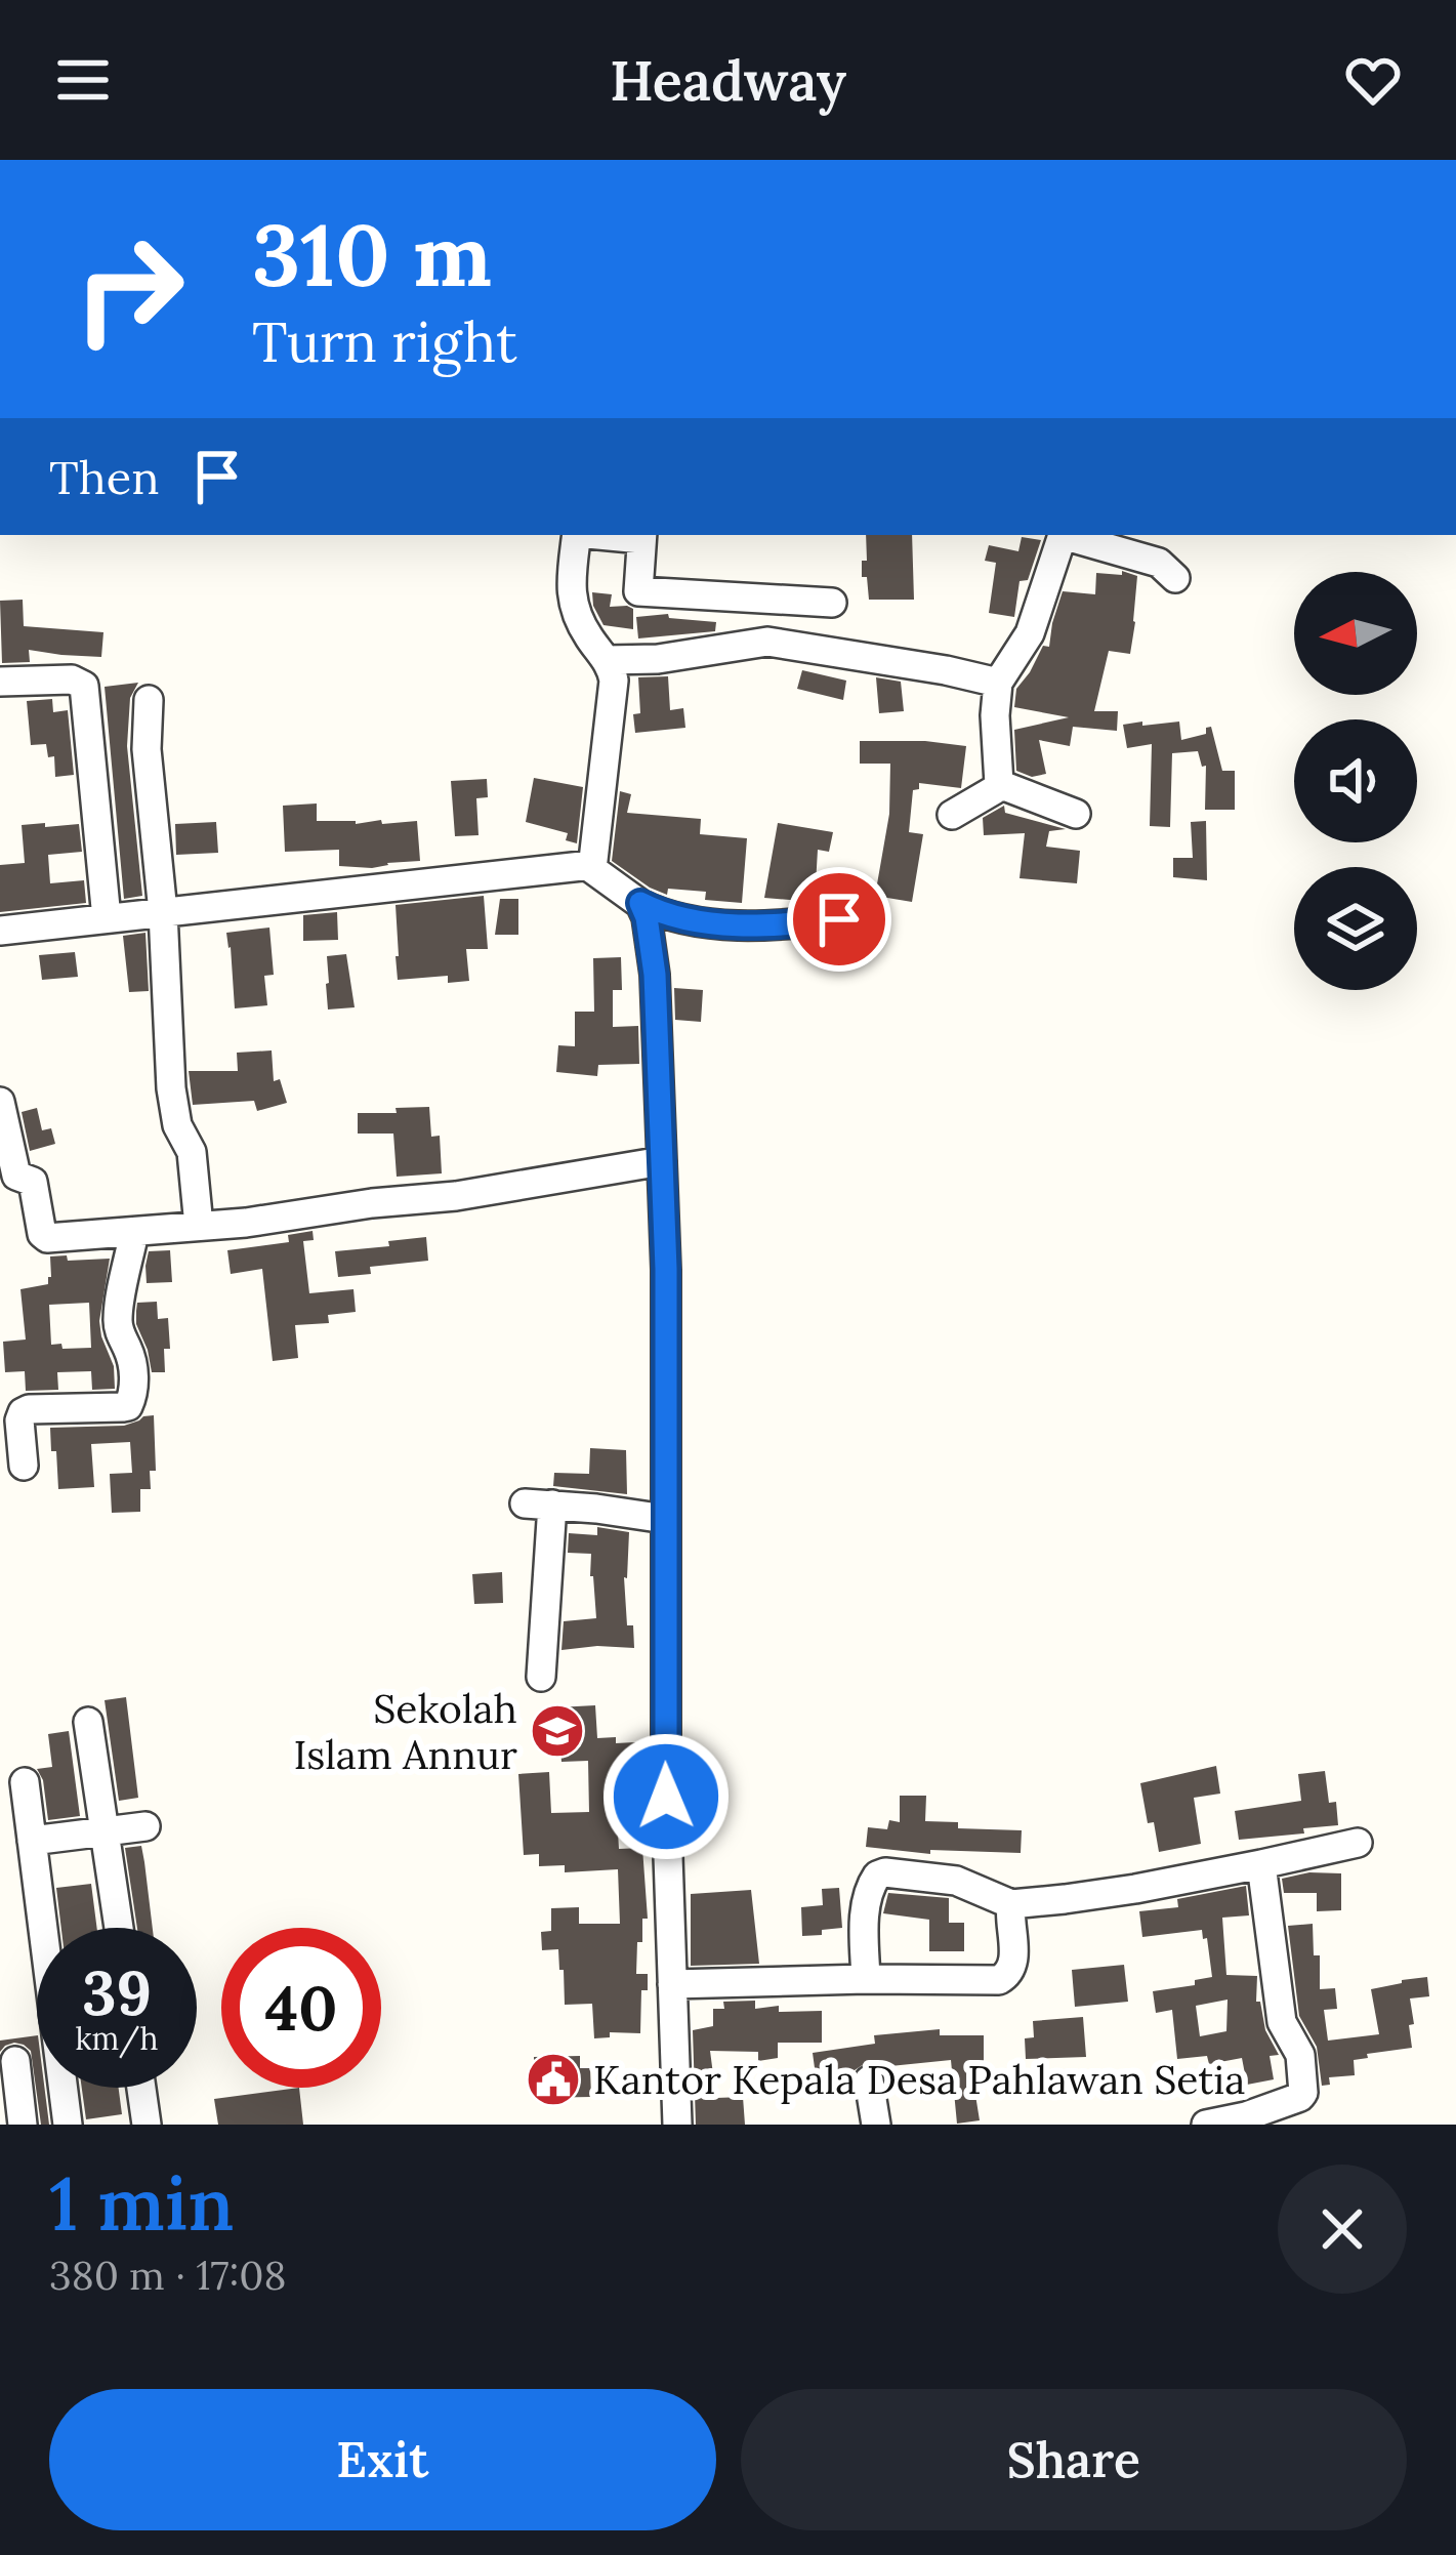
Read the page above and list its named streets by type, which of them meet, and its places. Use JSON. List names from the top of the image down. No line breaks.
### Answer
{"places":{"school or university":["Sekolah Islam Annur"],"public building":["Kantor Kepala Desa Pahlawan Setia"]},"north":"left","page":{"header":"Headway","turn":["310 m","Turn right"],"then":"Then","speed":"39 km/h","limit":"40","heading":["1 min","380 m · 17:08"],"buttons":["Exit","Share"]}}
